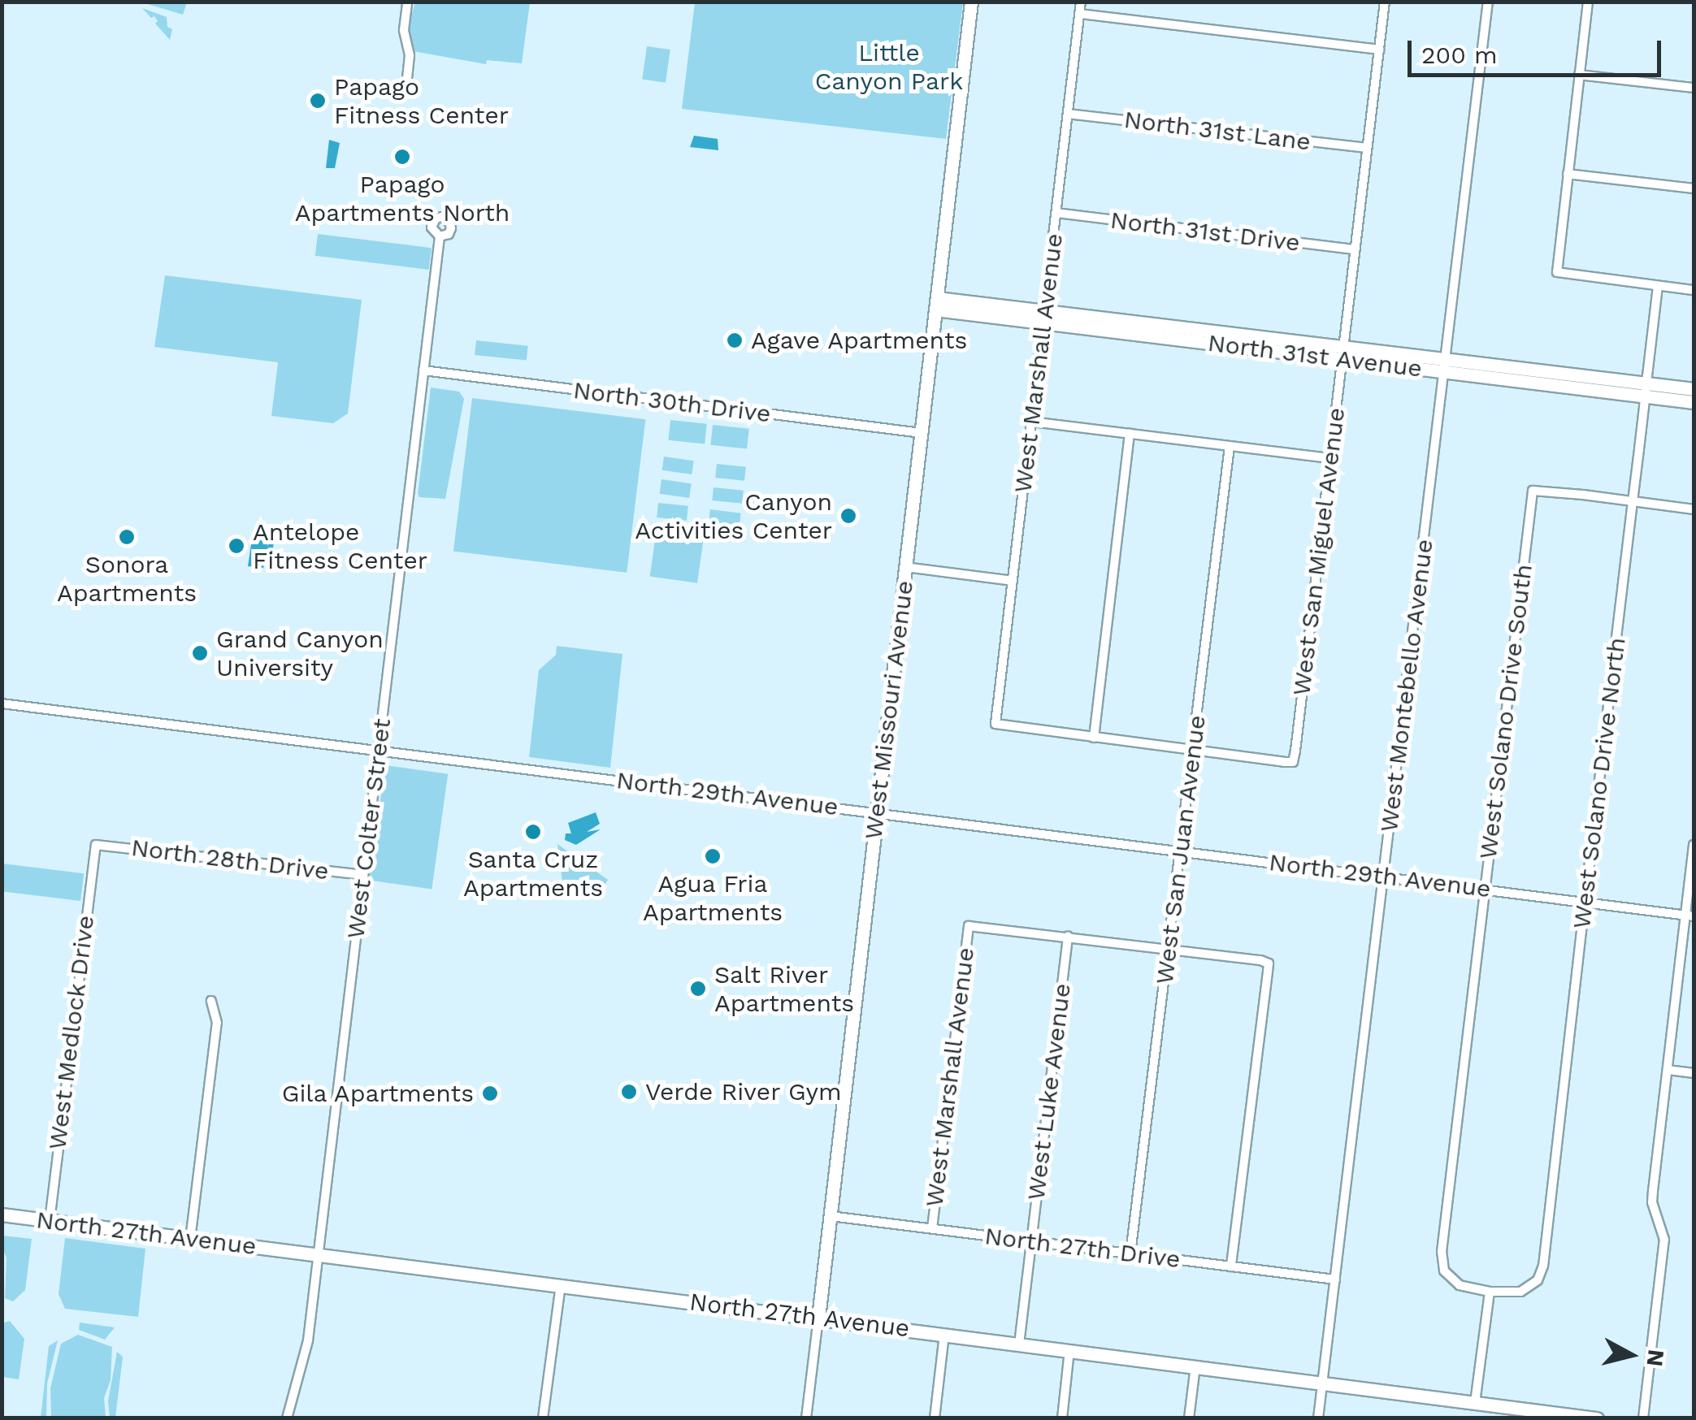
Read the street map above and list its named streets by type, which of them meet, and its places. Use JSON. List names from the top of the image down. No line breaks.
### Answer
{"streets":{"street":["North 31st Lane","North 31st Drive","North 31st Avenue","West Marshall Avenue","North 30th Drive","West San Miguel Avenue","West Montebello Avenue","West Missouri Avenue","West Solano Drive South","West Solano Drive North","North 29th Avenue","West Colter Street","West San Juan Avenue","North 28th Drive","West Medlock Drive","West Luke Avenue","North 27th Avenue","North 27th Drive"]},"crossings":[["North 31st Lane","West Marshall Avenue"],["North 31st Lane","West San Miguel Avenue"],["North 31st Drive","West Marshall Avenue"],["North 31st Drive","West San Miguel Avenue"],["North 31st Avenue","West Marshall Avenue"],["North 31st Avenue","West San Miguel Avenue"],["North 31st Avenue","West Montebello Avenue"],["North 31st Avenue","West Missouri Avenue"],["North 31st Avenue","West Solano Drive North"],["West Marshall Avenue","West Luke Avenue"],["West Marshall Avenue","North 27th Drive"],["North 30th Drive","West Missouri Avenue"],["North 30th Drive","West Colter Street"],["West San Miguel Avenue","West San Juan Avenue"],["West Montebello Avenue","North 29th Avenue"],["West Montebello Avenue","North 27th Avenue"],["West Montebello Avenue","North 27th Drive"],["West Missouri Avenue","North 29th Avenue"],["West Missouri Avenue","North 27th Avenue"],["West Missouri Avenue","North 27th Drive"],["West Solano Drive South","West Solano Drive North"],["West Solano Drive South","North 29th Avenue"],["West Solano Drive North","North 29th Avenue"],["North 29th Avenue","West Colter Street"],["North 29th Avenue","West San Juan Avenue"],["West Colter Street","North 28th Drive"],["West Colter Street","North 27th Avenue"],["West San Juan Avenue","North 27th Drive"],["North 28th Drive","West Medlock Drive"],["West Medlock Drive","North 27th Avenue"],["West Luke Avenue","North 27th Avenue"],["West Luke Avenue","North 27th Drive"]],"parks":["Little Canyon Park"],"places":["Papago Fitness Center","Papago Apartments North","Agave Apartments","Canyon Activities Center","Sonora Apartments","Antelope Fitness Center","Grand Canyon University","Santa Cruz Apartments","Agua Fria Apartments","Salt River Apartments","Verde River Gym","Gila Apartments"],"scale_bar":"200 m","north":"right"}
